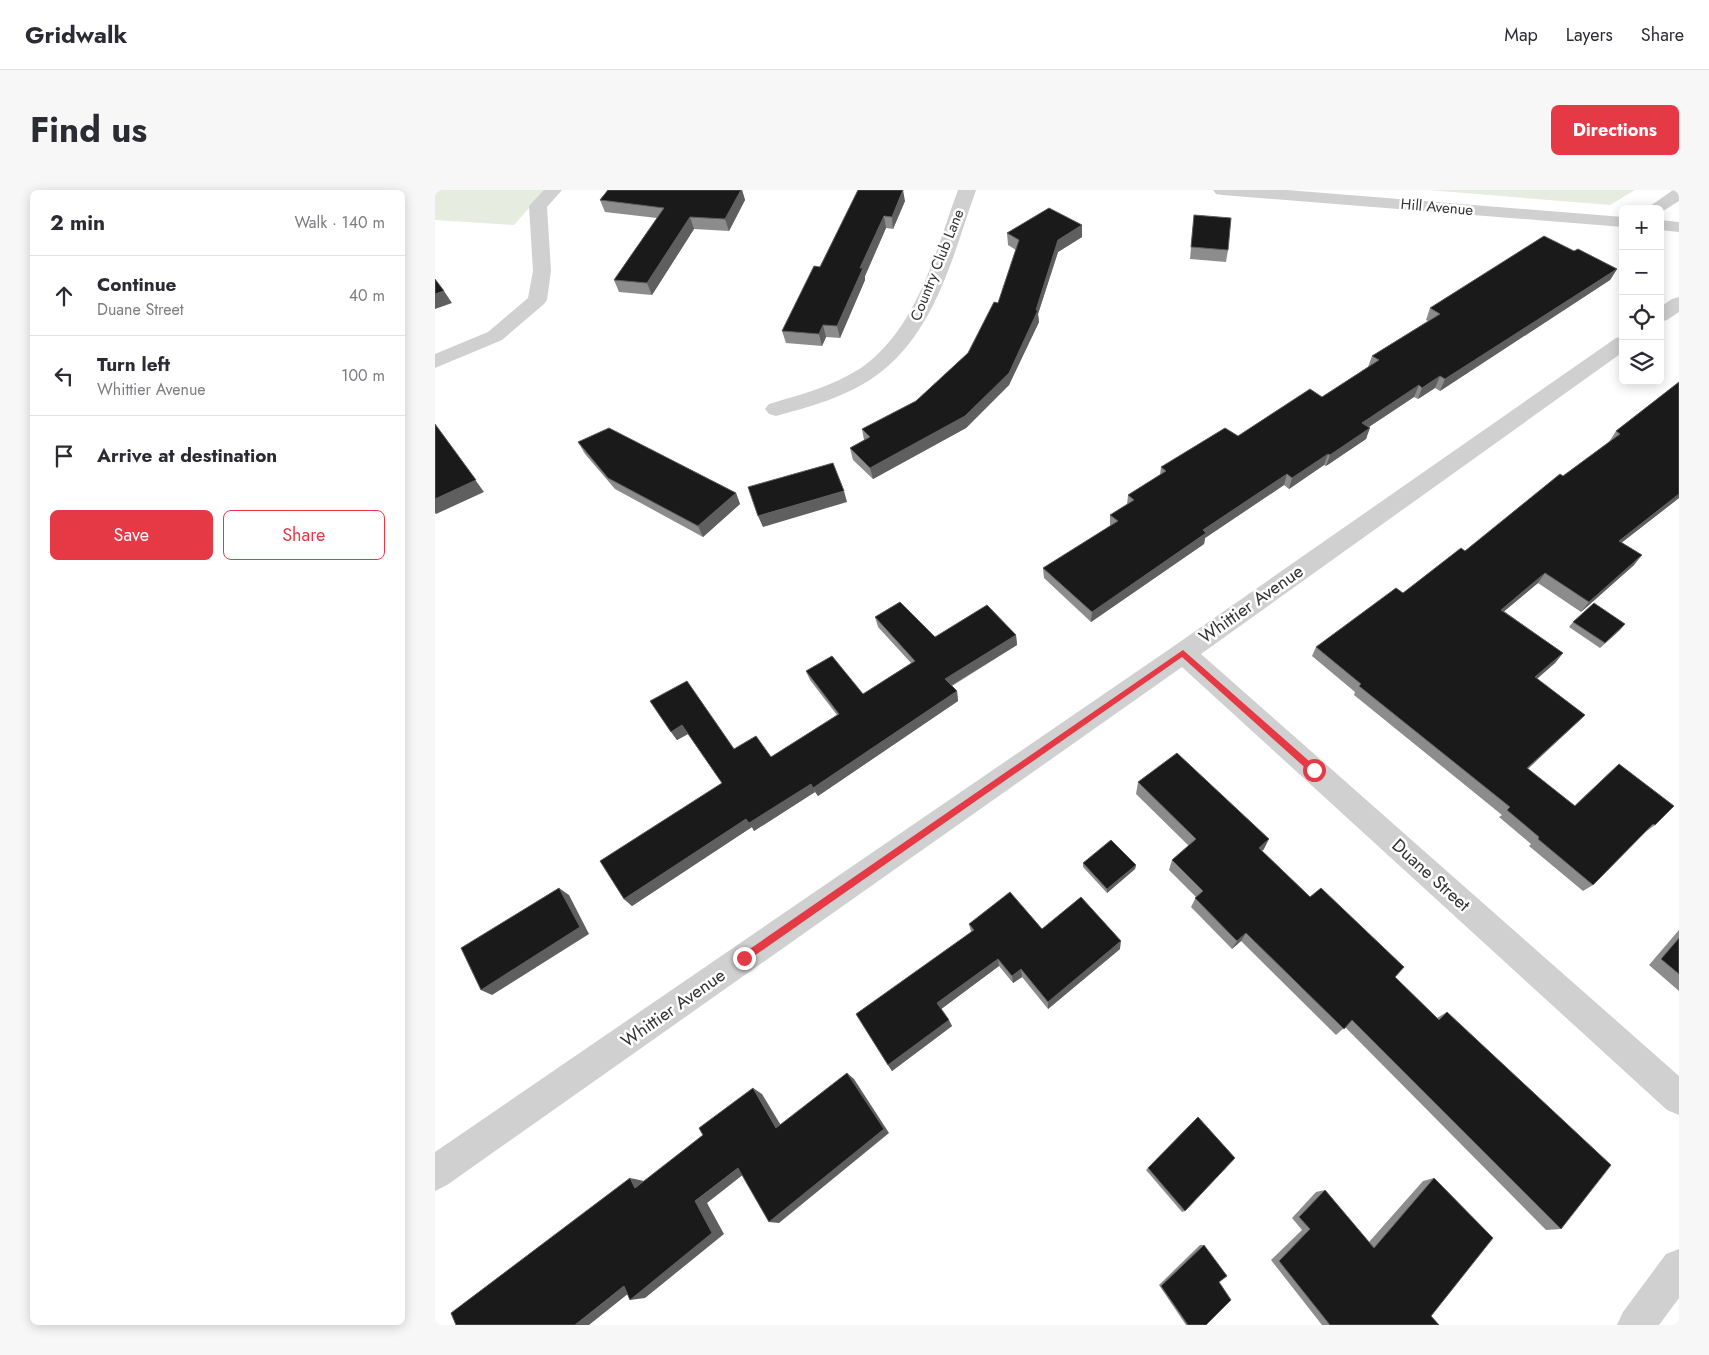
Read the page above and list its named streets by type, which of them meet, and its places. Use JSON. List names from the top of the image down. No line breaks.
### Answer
{"streets":{"street":["Hill Avenue","Country Club Lane","Whittier Avenue","Duane Street"]},"crossings":[["Whittier Avenue","Duane Street"]],"page":{"header":"Gridwalk","nav":["Map","Layers","Share"],"title":"Find us","buttons":["Directions",["Save","Share"]],"heading":["2 min","Walk · 140 m"],"map_buttons":["+","−"],"list":[["Continue","Duane Street","40 m"],["Turn left","Whittier Avenue","100 m"],"Arrive at destination"]}}
